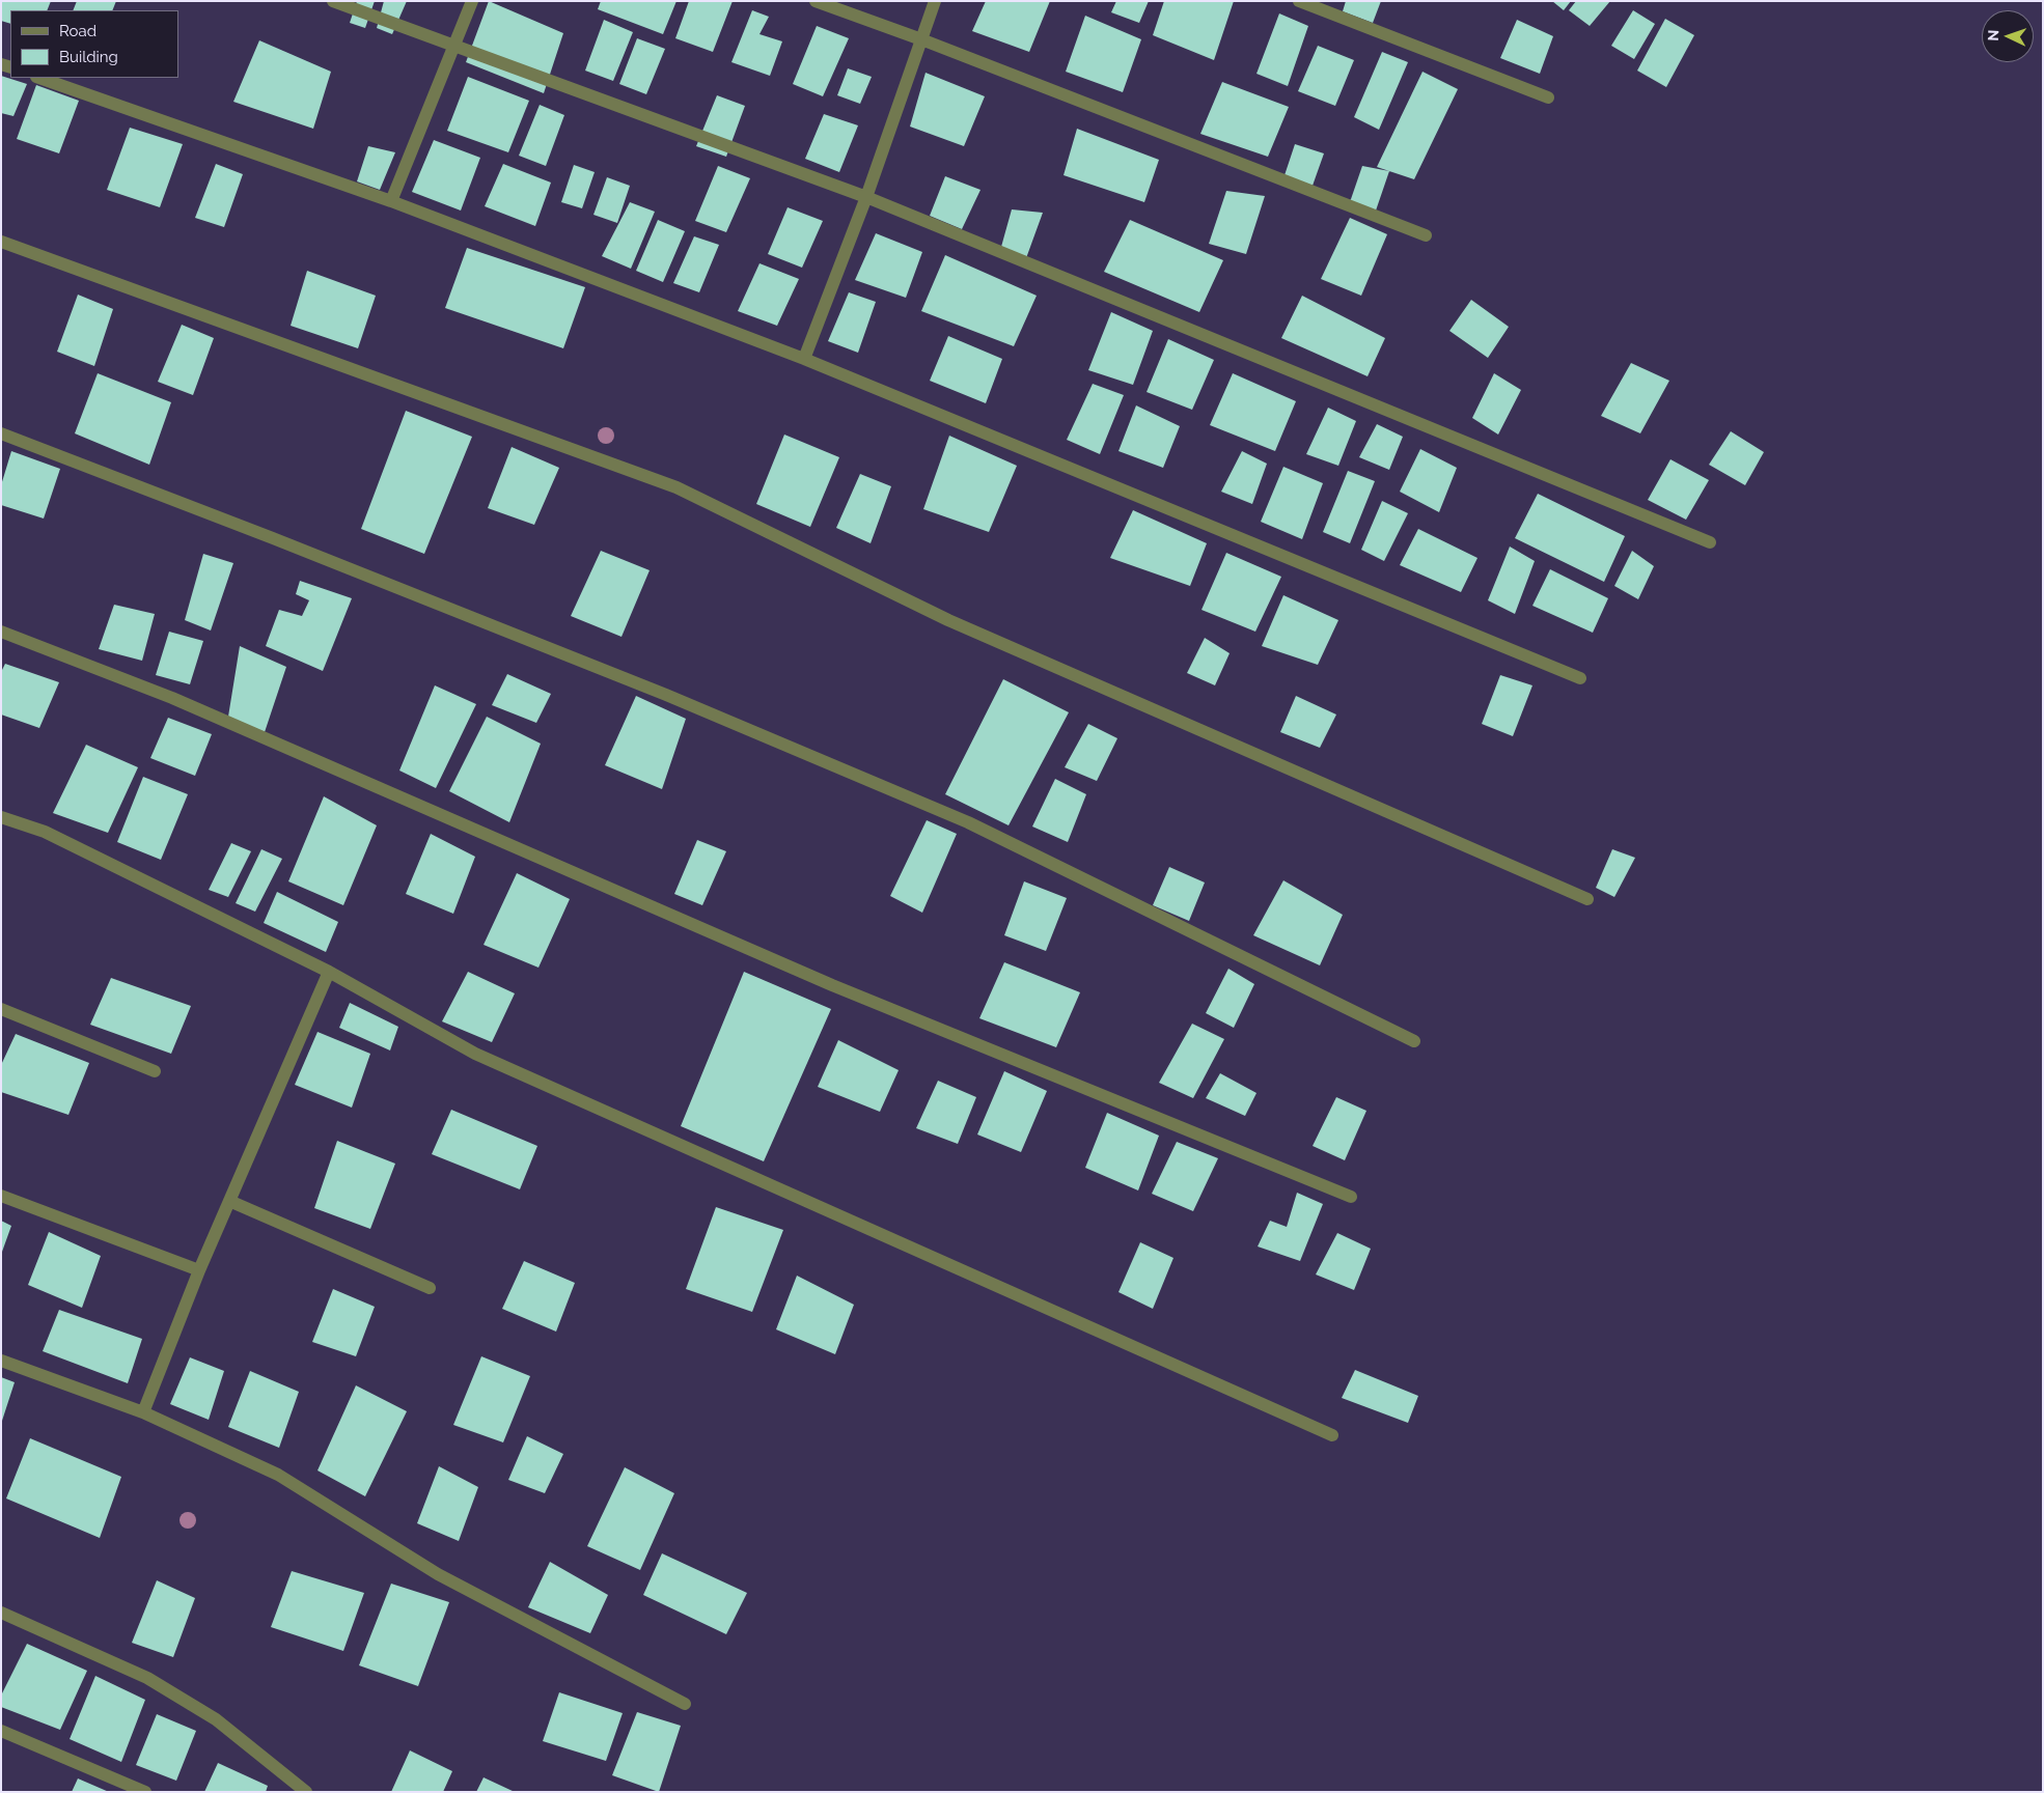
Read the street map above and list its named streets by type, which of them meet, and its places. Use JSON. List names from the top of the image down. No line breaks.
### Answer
{"legend":["Road","Building"],"north":"left"}
